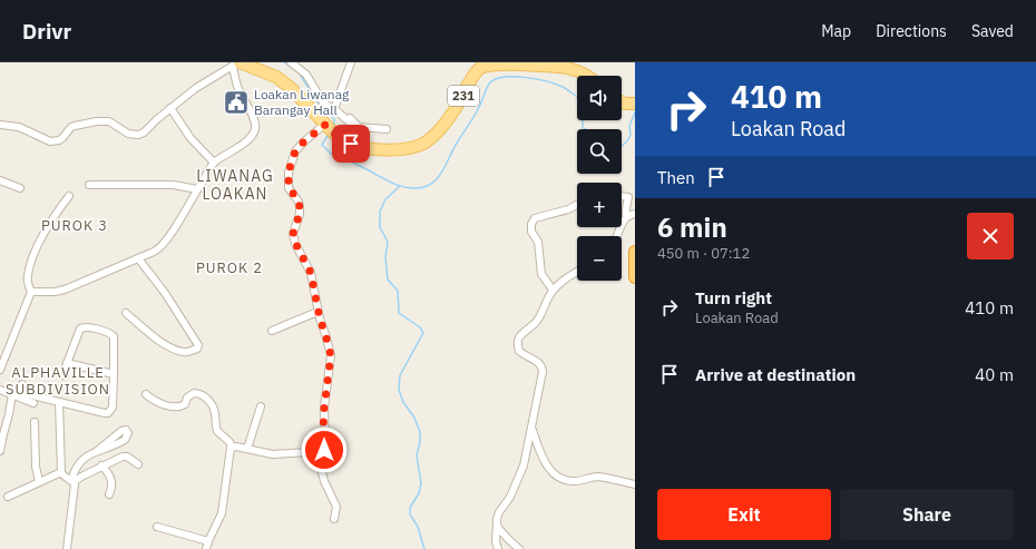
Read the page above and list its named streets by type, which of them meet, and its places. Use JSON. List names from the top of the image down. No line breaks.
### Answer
{"streets":{"main road":["231"]},"districts":["LIWANAG LOAKAN","PUROK 3","PUROK 2","ALPHAVILLE SUBDIVISION"],"places":{"public building":["Loakan Liwanag Barangay Hall"]},"page":{"header":"Drivr","nav":["Map","Directions","Saved"],"turn":["410 m","Loakan Road"],"map_buttons":["+","−"],"then":"Then","heading":["6 min","450 m · 07:12"],"list":[{"name":"Turn right","note":"Loakan Road","value":"410 m"},{"name":"Arrive at destination","value":"40 m"}],"buttons":["Exit","Share"]}}
